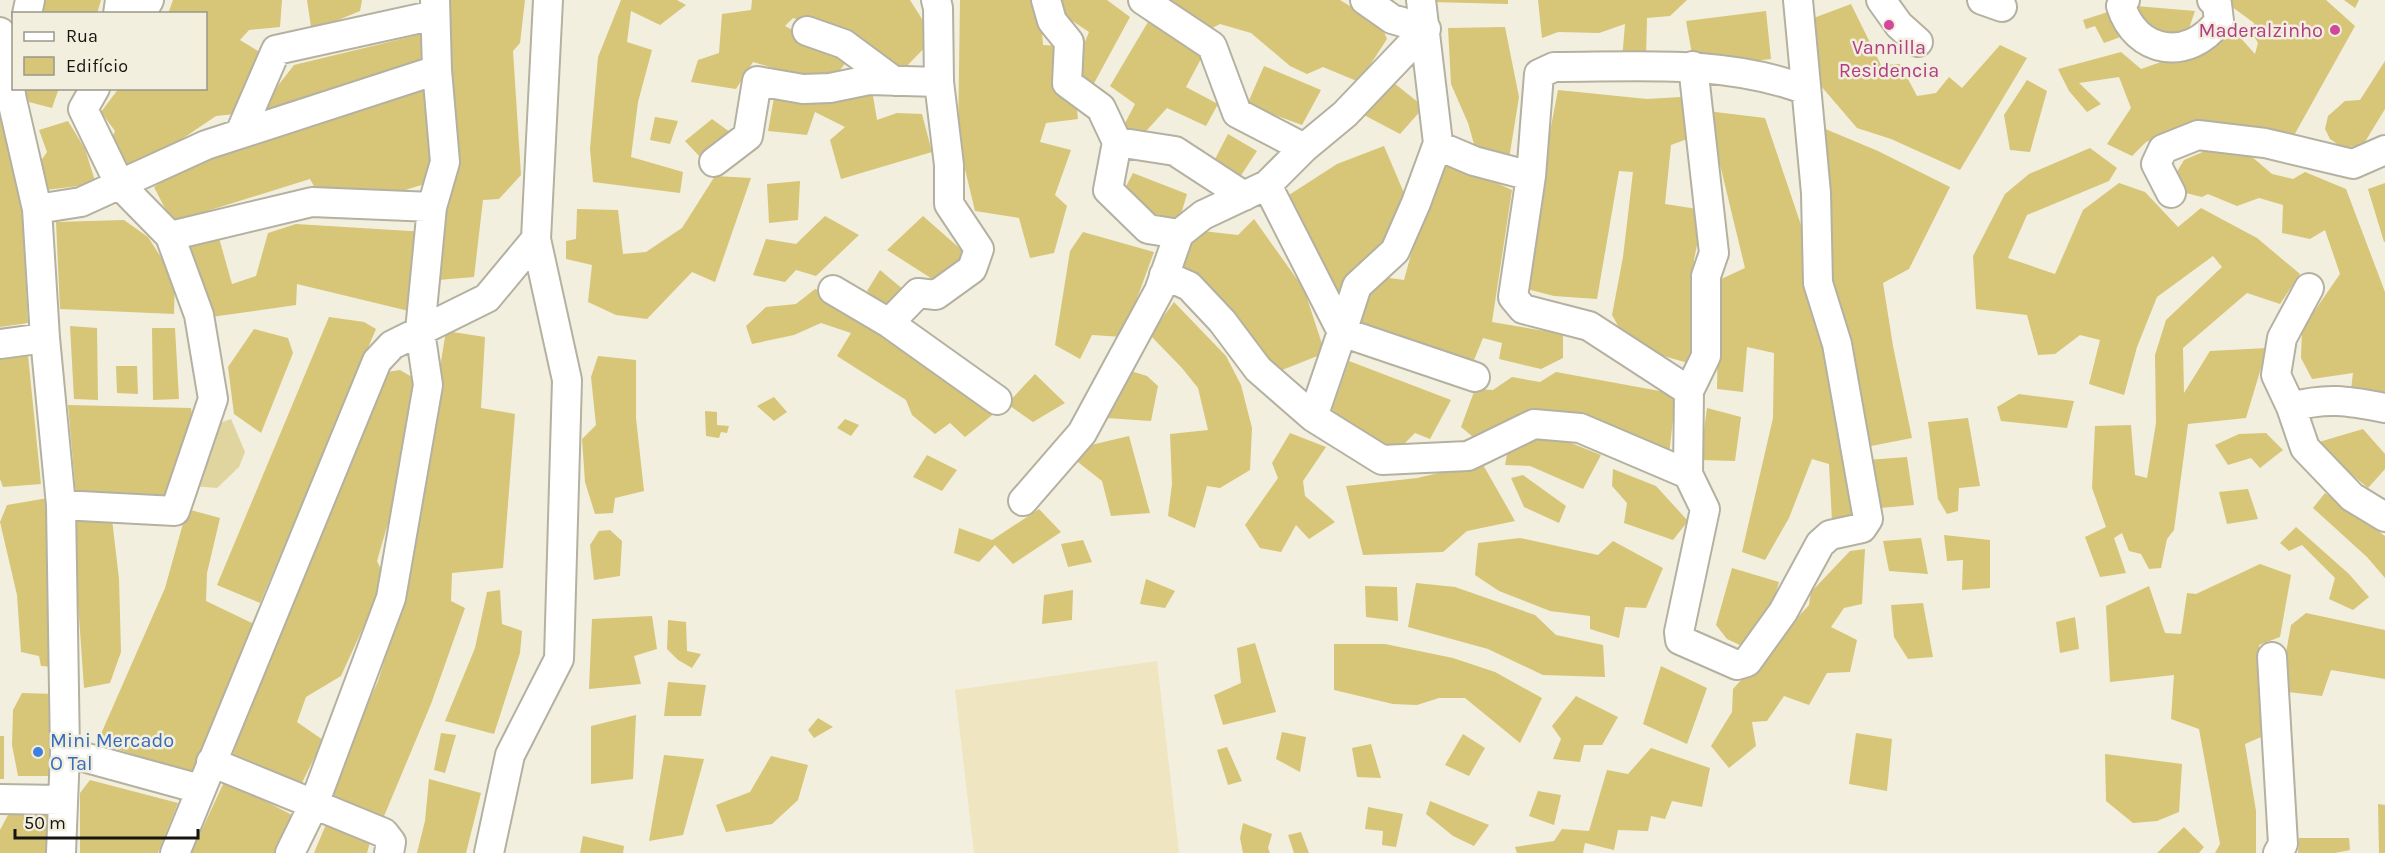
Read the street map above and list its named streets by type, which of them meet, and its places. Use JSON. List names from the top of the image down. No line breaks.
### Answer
{"places":["Vannilla Residencia","Maderalzinho","Mini Mercado O Tal"],"legend":["Rua","Edifício"],"scale_bar":"50 m"}
